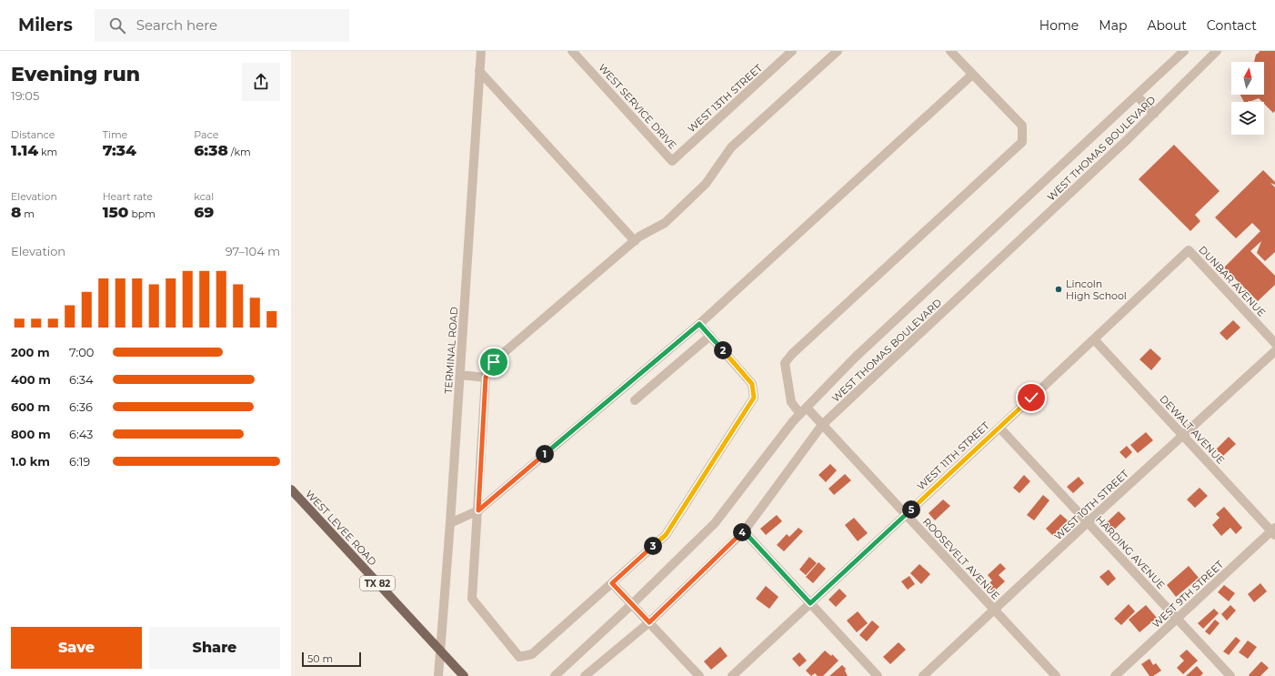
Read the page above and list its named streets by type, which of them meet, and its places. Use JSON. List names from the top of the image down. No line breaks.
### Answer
{"streets":{"main road":["WEST LEVEE ROAD","TX 82"],"street":["WEST 13TH STREET","WEST SERVICE DRIVE","WEST THOMAS BOULEVARD","DUNBAR AVENUE","TERMINAL ROAD","DEWALT AVENUE","WEST 11TH STREET","WEST 10TH STREET","HARDING AVENUE","ROOSEVELT AVENUE","WEST 9TH STREET"]},"crossings":[["WEST 13TH STREET","WEST SERVICE DRIVE"],["WEST THOMAS BOULEVARD","ROOSEVELT AVENUE"],["DUNBAR AVENUE","WEST 11TH STREET"],["TERMINAL ROAD","WEST LEVEE ROAD"],["DEWALT AVENUE","WEST 11TH STREET"],["DEWALT AVENUE","WEST 10TH STREET"],["DEWALT AVENUE","WEST 9TH STREET"],["WEST 11TH STREET","HARDING AVENUE"],["WEST 11TH STREET","ROOSEVELT AVENUE"],["WEST 10TH STREET","HARDING AVENUE"],["WEST 10TH STREET","ROOSEVELT AVENUE"],["HARDING AVENUE","WEST 9TH STREET"]],"places":["Lincoln High School"],"scale_bar":"50 m","north":"top","page":{"header":"Milers","search":"Search here","nav":["Home","Map","About","Contact"],"heading":["Evening run","19:05"],"stats":[["Distance","1.14 km"],["Time","7:34"],["Pace","6:38 /km"],["Elevation","8 m"],["Heart rate","150 bpm"],["kcal","69"]],"chart":["Elevation","97–104 m"],"list":[{"name":"200 m","note":"7:00"},{"name":"400 m","note":"6:34"},{"name":"600 m","note":"6:36"},{"name":"800 m","note":"6:43"},{"name":"1.0 km","note":"6:19"}],"pins":["2","1","5","4","3"],"buttons":["Save","Share"],"scale":"50 m"}}
